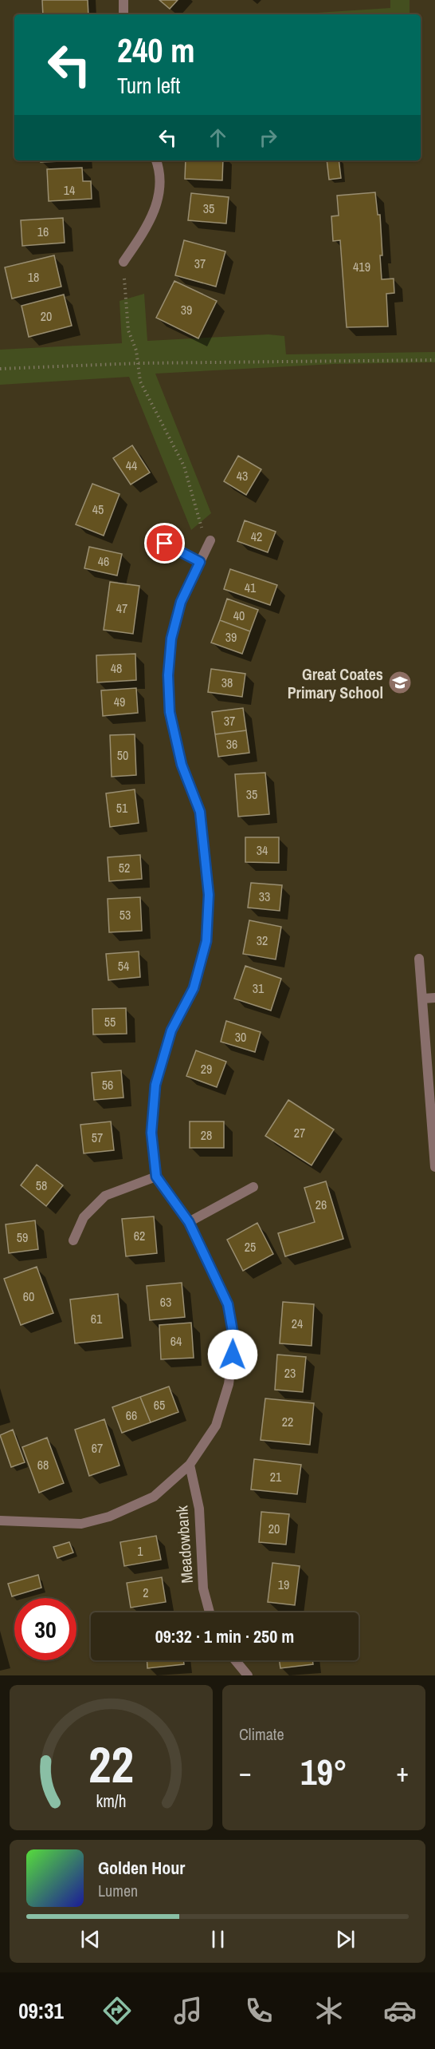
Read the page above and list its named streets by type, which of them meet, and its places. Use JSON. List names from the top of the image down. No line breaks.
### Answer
{"streets":{"street":["Meadowbank"]},"places":{"school or university":["Great Coates Primary School"]},"house_numbers":["14","35","16","37","419","18","39","20","44","43","45","42","46","41","47","40","39","48","38","49","37","36","50","35","51","34","52","33","53","32","54","31","55","30","29","56","27","28","57","58","26","62","59","25","60","63","61","24","64","23","65","66","22","67","68","21","20","1","19","2"],"page":{"turn":["240 m","Turn left"],"limit":"30","trip":"09:32 · 1 min · 250 m","tile":"Climate","heat":["−","19°","+"],"song":["Golden Hour","Lumen"],"tabs":"09:31","gauge":["22","km/h"]}}
